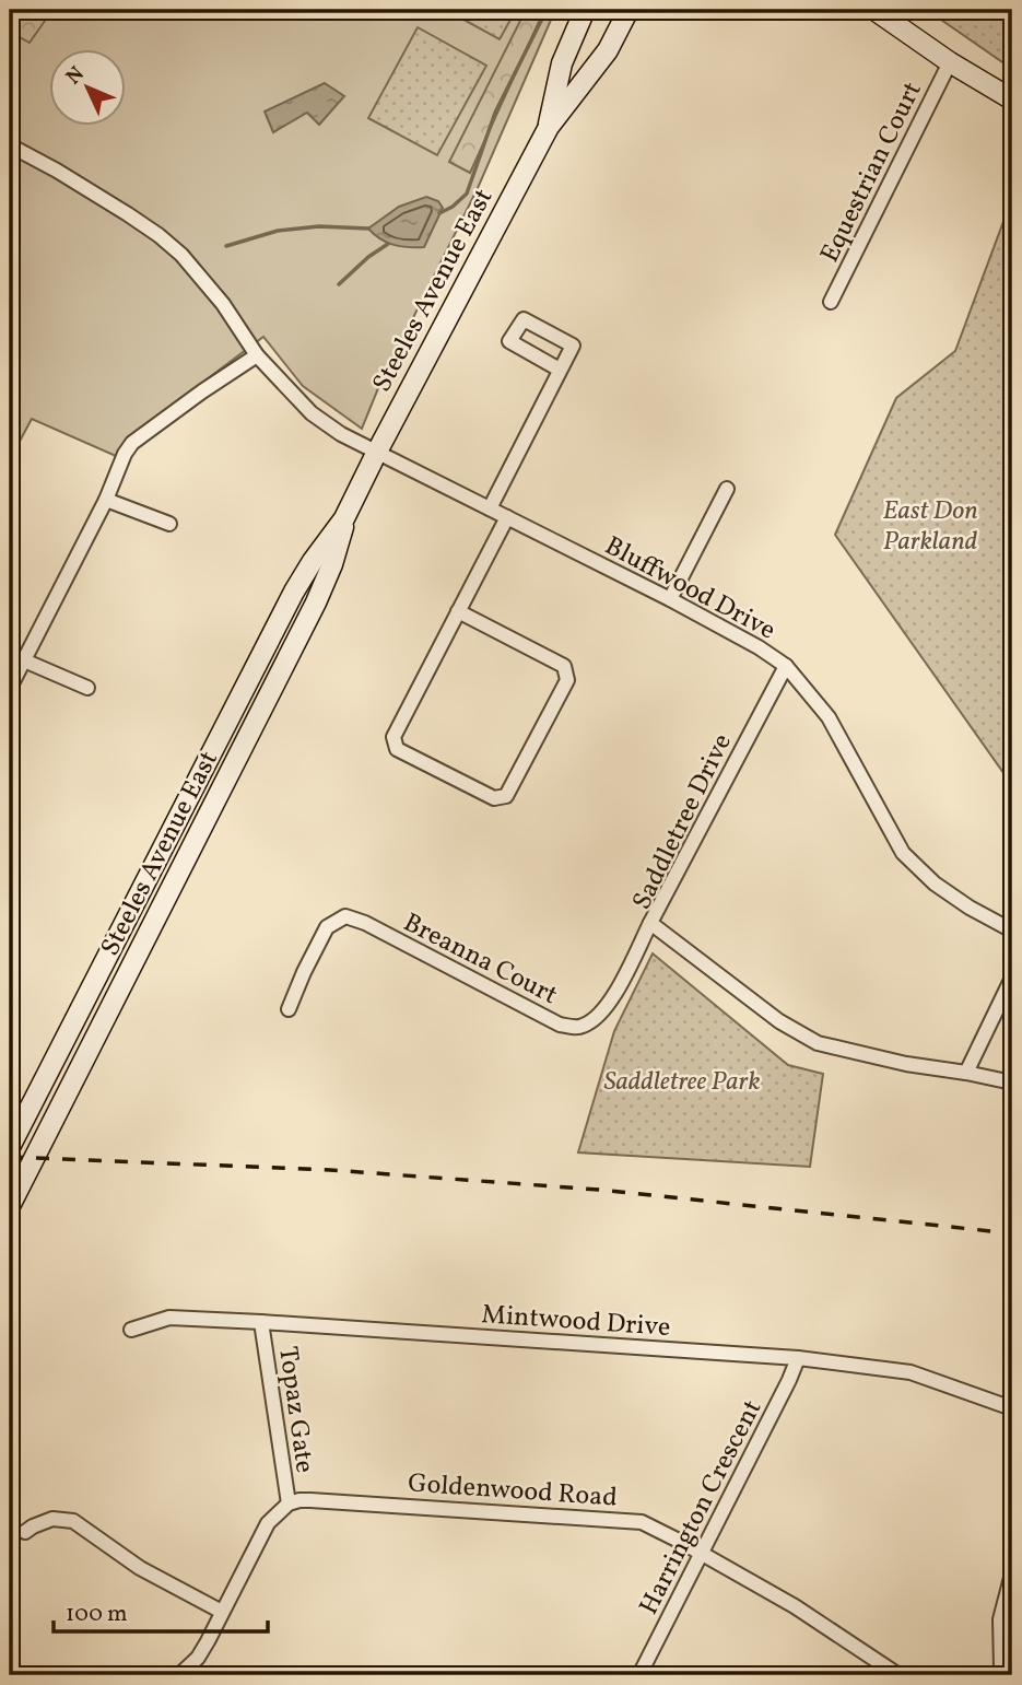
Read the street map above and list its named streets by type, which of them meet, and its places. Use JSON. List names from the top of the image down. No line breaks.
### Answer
{"streets":{"main road":["Steeles Avenue East"],"street":["Equestrian Court","Bluffwood Drive","Saddletree Drive","Breanna Court","Mintwood Drive","Topaz Gate","Goldenwood Road","Harrington Crescent"]},"crossings":[["Steeles Avenue East","Bluffwood Drive"],["Bluffwood Drive","Saddletree Drive"],["Saddletree Drive","Breanna Court"],["Mintwood Drive","Topaz Gate"],["Mintwood Drive","Harrington Crescent"],["Topaz Gate","Goldenwood Road"],["Goldenwood Road","Harrington Crescent"]],"parks":["East Don Parkland","Saddletree Park"],"scale_bar":"100 m","north":"top left"}
